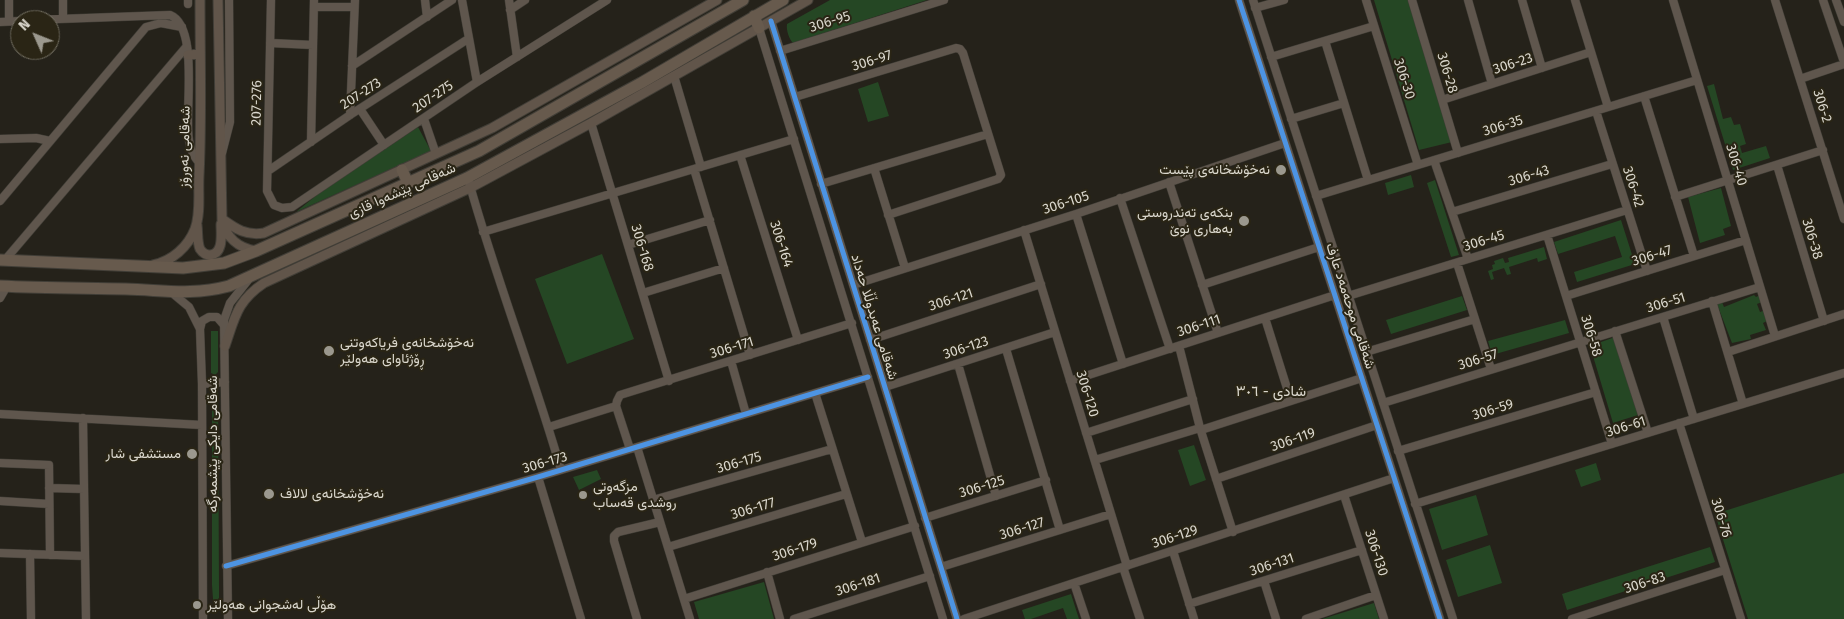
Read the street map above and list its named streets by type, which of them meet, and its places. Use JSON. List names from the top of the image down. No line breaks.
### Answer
{"streets":{"highway":["شەقامی پێشەوا قازی"],"main road":["شەقامی نەورۆز"],"street":["306-95","306-97","306-23","306-28","306-30","207-273","207-275","207-276","306-2","306-35","306-40","306-43","306-42","306-105","306-38","306-45","306-164","306-168","306-47","306-121","306-51","شەقامی موحەمەد عارف","شەقامی عەبدوڵڵا حەداد","306-111","306-58","306-171","306-123","306-57","306-120","306-59","306-61","306-119","شەقامی دایکی پێشمەرگە","306-173","306-175","306-125","306-177","306-76","306-127","306-129","306-179","306-130","306-131","306-83","306-181"]},"crossings":[["306-95","شەقامی عەبدوڵڵا حەداد"],["306-97","شەقامی عەبدوڵڵا حەداد"],["306-23","306-28"],["306-28","306-35"],["306-30","306-35"],["207-273","207-276"],["207-275","207-276"],["306-35","306-40"],["306-35","306-42"],["306-35","شەقامی موحەمەد عارف"],["شەقامی نەورۆز","شەقامی پێشەوا قازی"],["306-40","306-47"],["306-40","306-51"],["306-43","306-42"],["306-42","306-45"],["306-42","306-47"],["شەقامی پێشەوا قازی","306-168"],["شەقامی پێشەوا قازی","شەقامی دایکی پێشمەرگە"],["306-105","شەقامی موحەمەد عارف"],["306-105","شەقامی عەبدوڵڵا حەداد"],["306-105","306-120"],["306-45","شەقامی موحەمەد عارف"],["306-45","306-58"],["306-164","306-171"],["306-168","306-171"],["306-47","306-58"],["306-121","شەقامی عەبدوڵڵا حەداد"],["306-121","306-120"],["306-51","306-58"],["306-51","306-57"],["شەقامی موحەمەد عارف","306-111"],["شەقامی موحەمەد عارف","306-57"],["شەقامی موحەمەد عارف","306-59"],["شەقامی موحەمەد عارف","306-61"],["شەقامی موحەمەد عارف","306-119"],["شەقامی موحەمەد عارف","306-129"],["شەقامی عەبدوڵڵا حەداد","306-171"],["شەقامی عەبدوڵڵا حەداد","306-123"],["شەقامی عەبدوڵڵا حەداد","306-173"],["شەقامی عەبدوڵڵا حەداد","306-125"],["شەقامی عەبدوڵڵا حەداد","306-127"],["شەقامی عەبدوڵڵا حەداد","306-179"],["شەقامی عەبدوڵڵا حەداد","306-181"],["306-111","306-120"],["306-58","306-57"],["306-58","306-59"],["306-58","306-61"],["306-123","306-120"],["306-120","306-127"],["306-120","306-129"],["306-61","306-76"],["شەقامی دایکی پێشمەرگە","306-173"],["306-76","306-83"],["306-129","306-130"],["306-130","306-131"]],"districts":["شادی - ٣٠٦"],"places":["نەخۆشخانەی پێست","بنکەی تەندروستی بەهاری نوێ","نەخۆشخانەی فریاکەوتنی ڕۆژئاوای هەولێر","مستشفى شار","نەخۆشخانەی لالاف","مزگەوتی روشدی قەساب","هۆڵی لەشجوانی هەولێر"],"north":"top left"}
